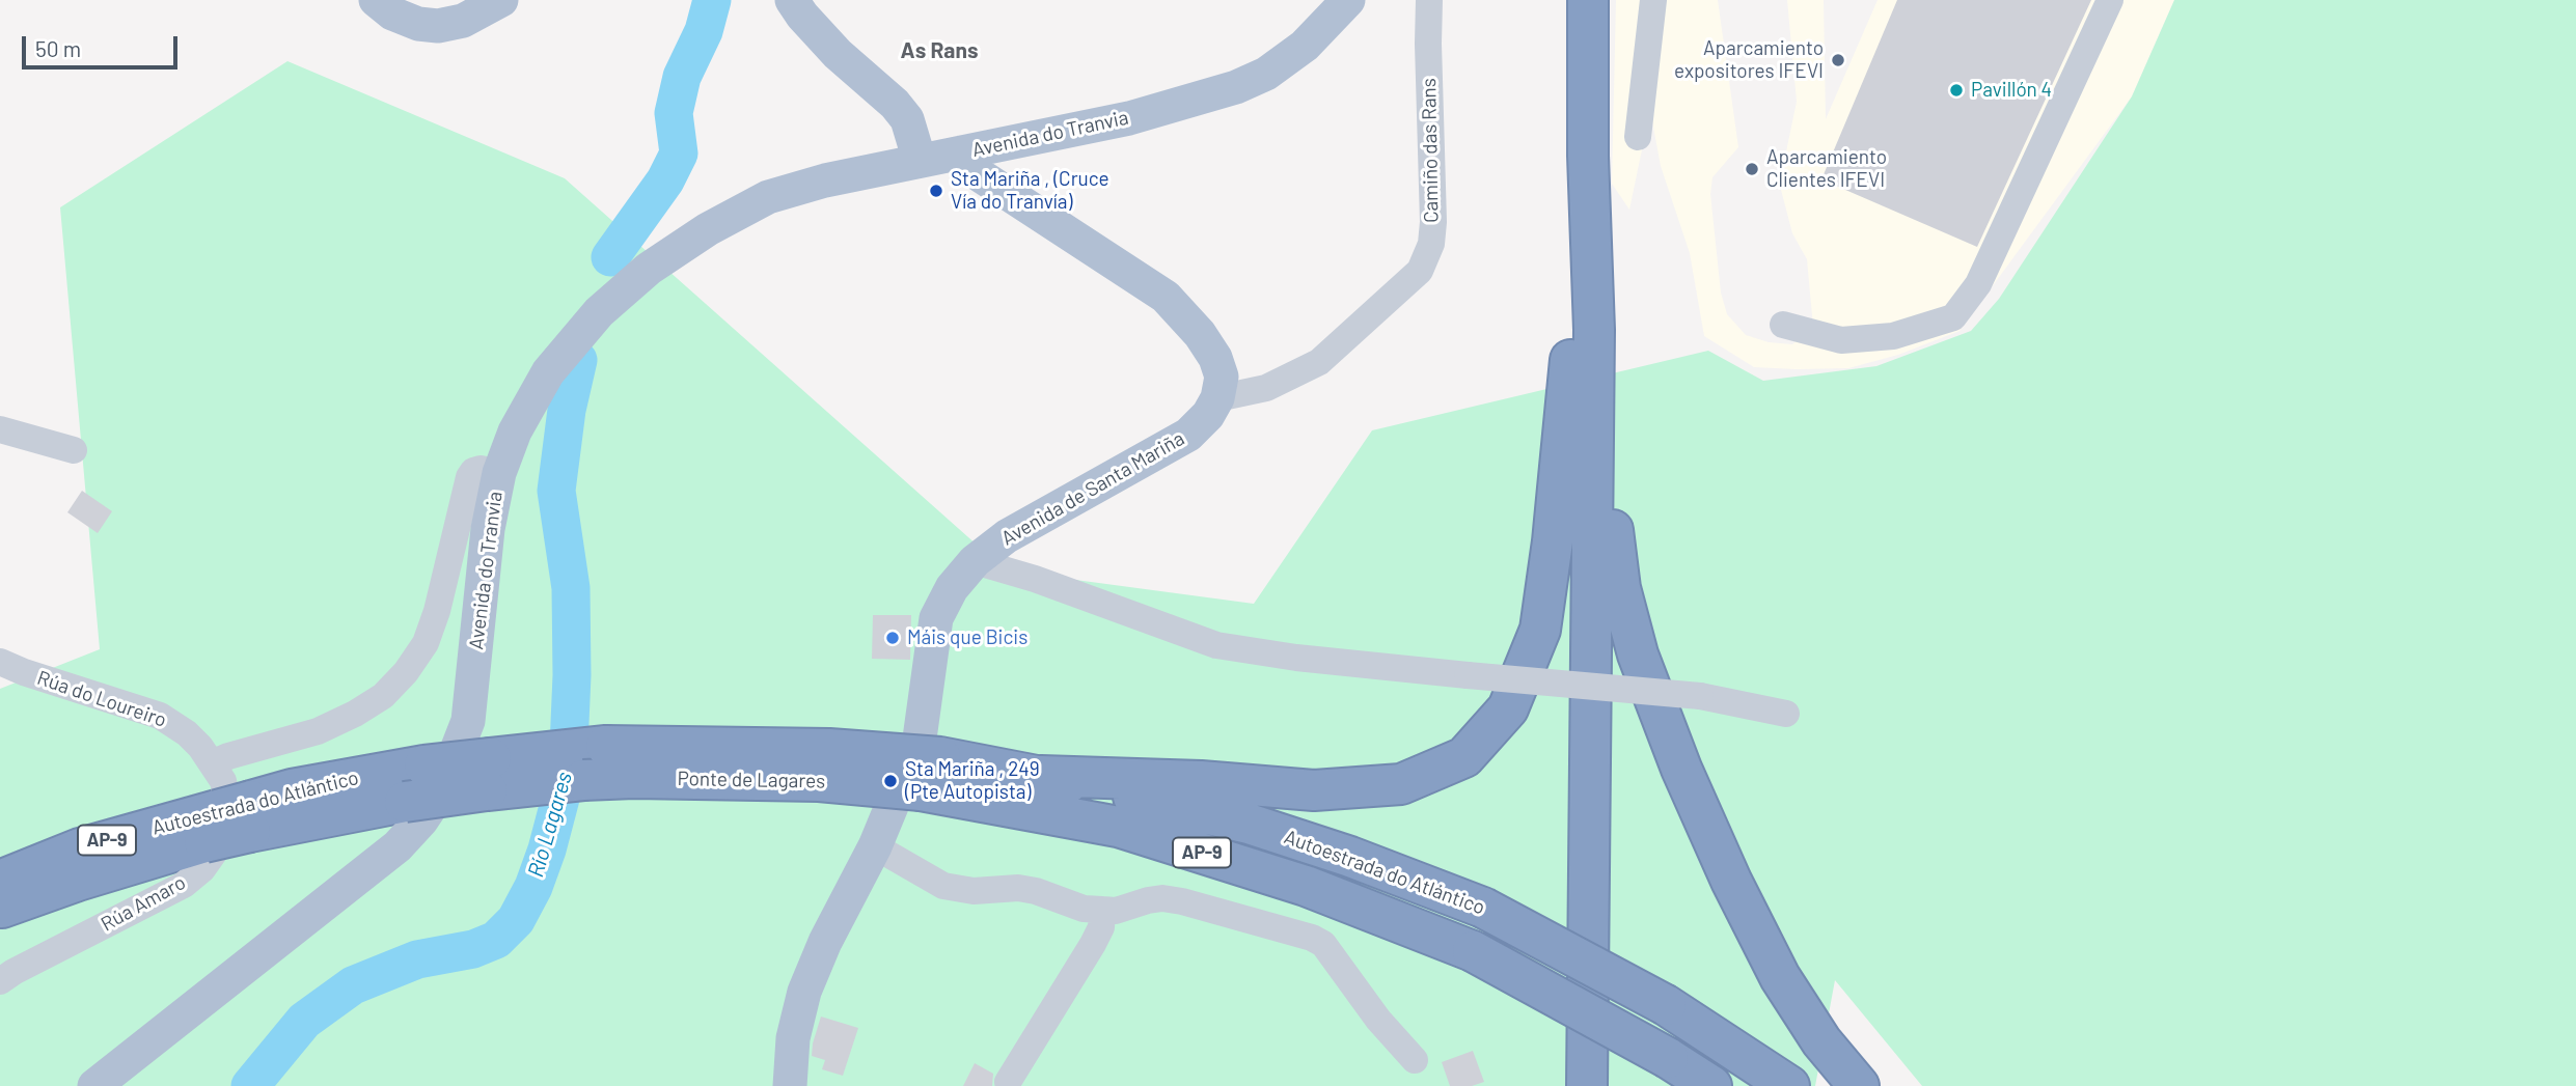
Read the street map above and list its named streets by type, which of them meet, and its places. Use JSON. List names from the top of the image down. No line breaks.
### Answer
{"streets":{"highway":["Ponte de Lagares","Autoestrada do Atlántico","AP-9"],"main road":["Avenida do Tranvia","Avenida de Santa Mariña"],"street":["Camiño das Rans","Rúa do Loureiro","Rúa Amaro"]},"crossings":[["Camiño das Rans","Avenida de Santa Mariña"],["Rúa do Loureiro","Autoestrada do Atlántico"],["Rúa do Loureiro","Rúa Amaro"],["Ponte de Lagares","Autoestrada do Atlántico"],["Autoestrada do Atlántico","Rúa Amaro"]],"districts":["As Rans"],"water":["Río Lagares"],"places":["Aparcamiento expositores IFEVI","Pavillón 4","Aparcamiento Clientes IFEVI","Sta Mariña , (Cruce Vía do Tranvía)","Máis que Bicis","Sta Mariña , 249 (Pte Autopista)"],"scale_bar":"50 m"}
